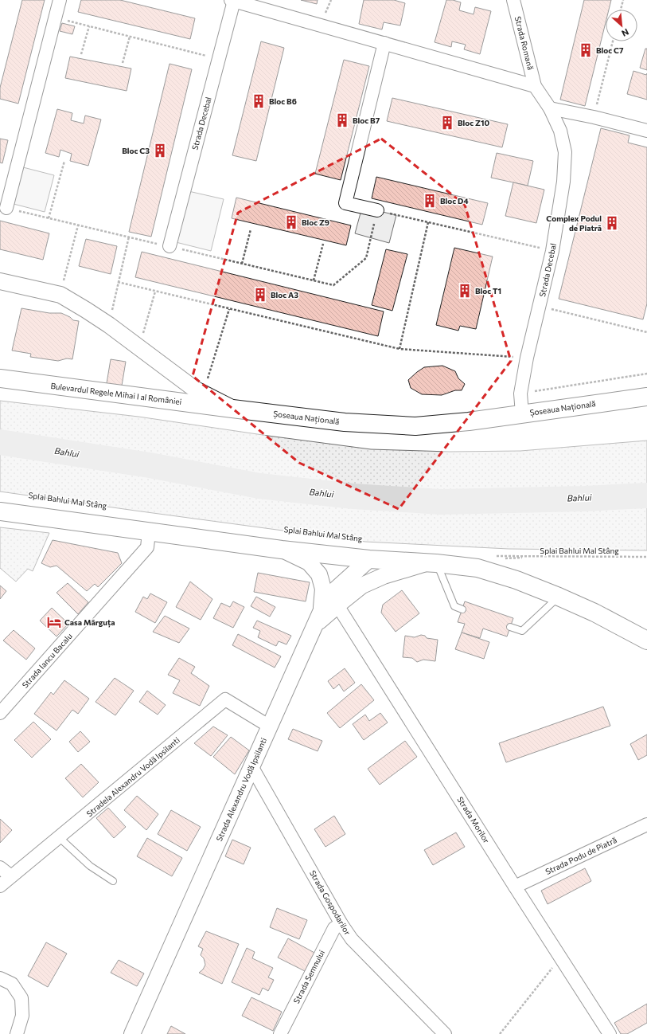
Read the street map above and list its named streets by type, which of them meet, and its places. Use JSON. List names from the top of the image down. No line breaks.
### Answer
{"streets":{"main road":["Bulevardul Regele Mihai I al României","Șoseaua Națională"],"street":["Strada Romană","Strada Decebal","Strada Iancu Bacalu","Stradela Alexandru Vodă Ipsilanti","Strada Alexandru Vodă Ipsilanti","Strada Morilor","Strada Podu de Piatră","Strada Gospodarilor","Strada Semnului"],"path":["Splai Bahlui Mal Stâng"]},"crossings":[["Strada Romană","Strada Decebal"],["Strada Decebal","Șoseaua Națională"],["Bulevardul Regele Mihai I al României","Șoseaua Națională"],["Stradela Alexandru Vodă Ipsilanti","Strada Alexandru Vodă Ipsilanti"],["Strada Alexandru Vodă Ipsilanti","Strada Gospodarilor"],["Strada Morilor","Strada Podu de Piatră"],["Strada Gospodarilor","Strada Semnului"]],"water":["Bahlui"],"places":{"building":["Bloc C7","Bloc B6","Bloc B7","Bloc Z10","Bloc C3","Bloc D4","Bloc Z9","Complex Podul de Piatră","Bloc T1","Bloc A3"],"hotel":["Casa Mărguța"]},"north":"bottom right"}
